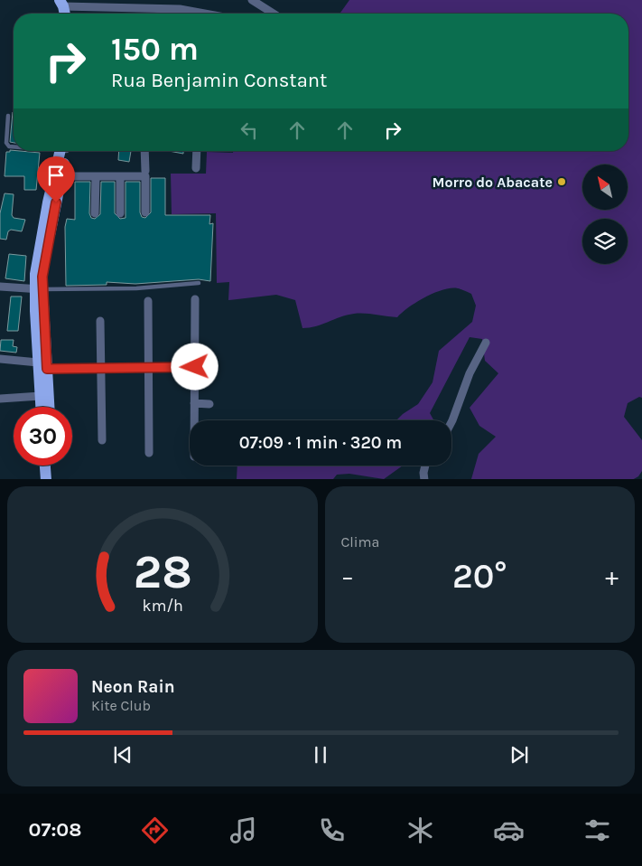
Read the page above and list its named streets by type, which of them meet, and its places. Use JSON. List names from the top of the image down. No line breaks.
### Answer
{"places":["Morro do Abacate"],"north":"top left","page":{"turn":["150 m","Rua Benjamin Constant"],"limit":"30","trip":"07:09 · 1 min · 320 m","tile":"Clima","heat":["−","20°","+"],"song":["Neon Rain","Kite Club"],"tabs":"07:08","gauge":["28","km/h"]}}
